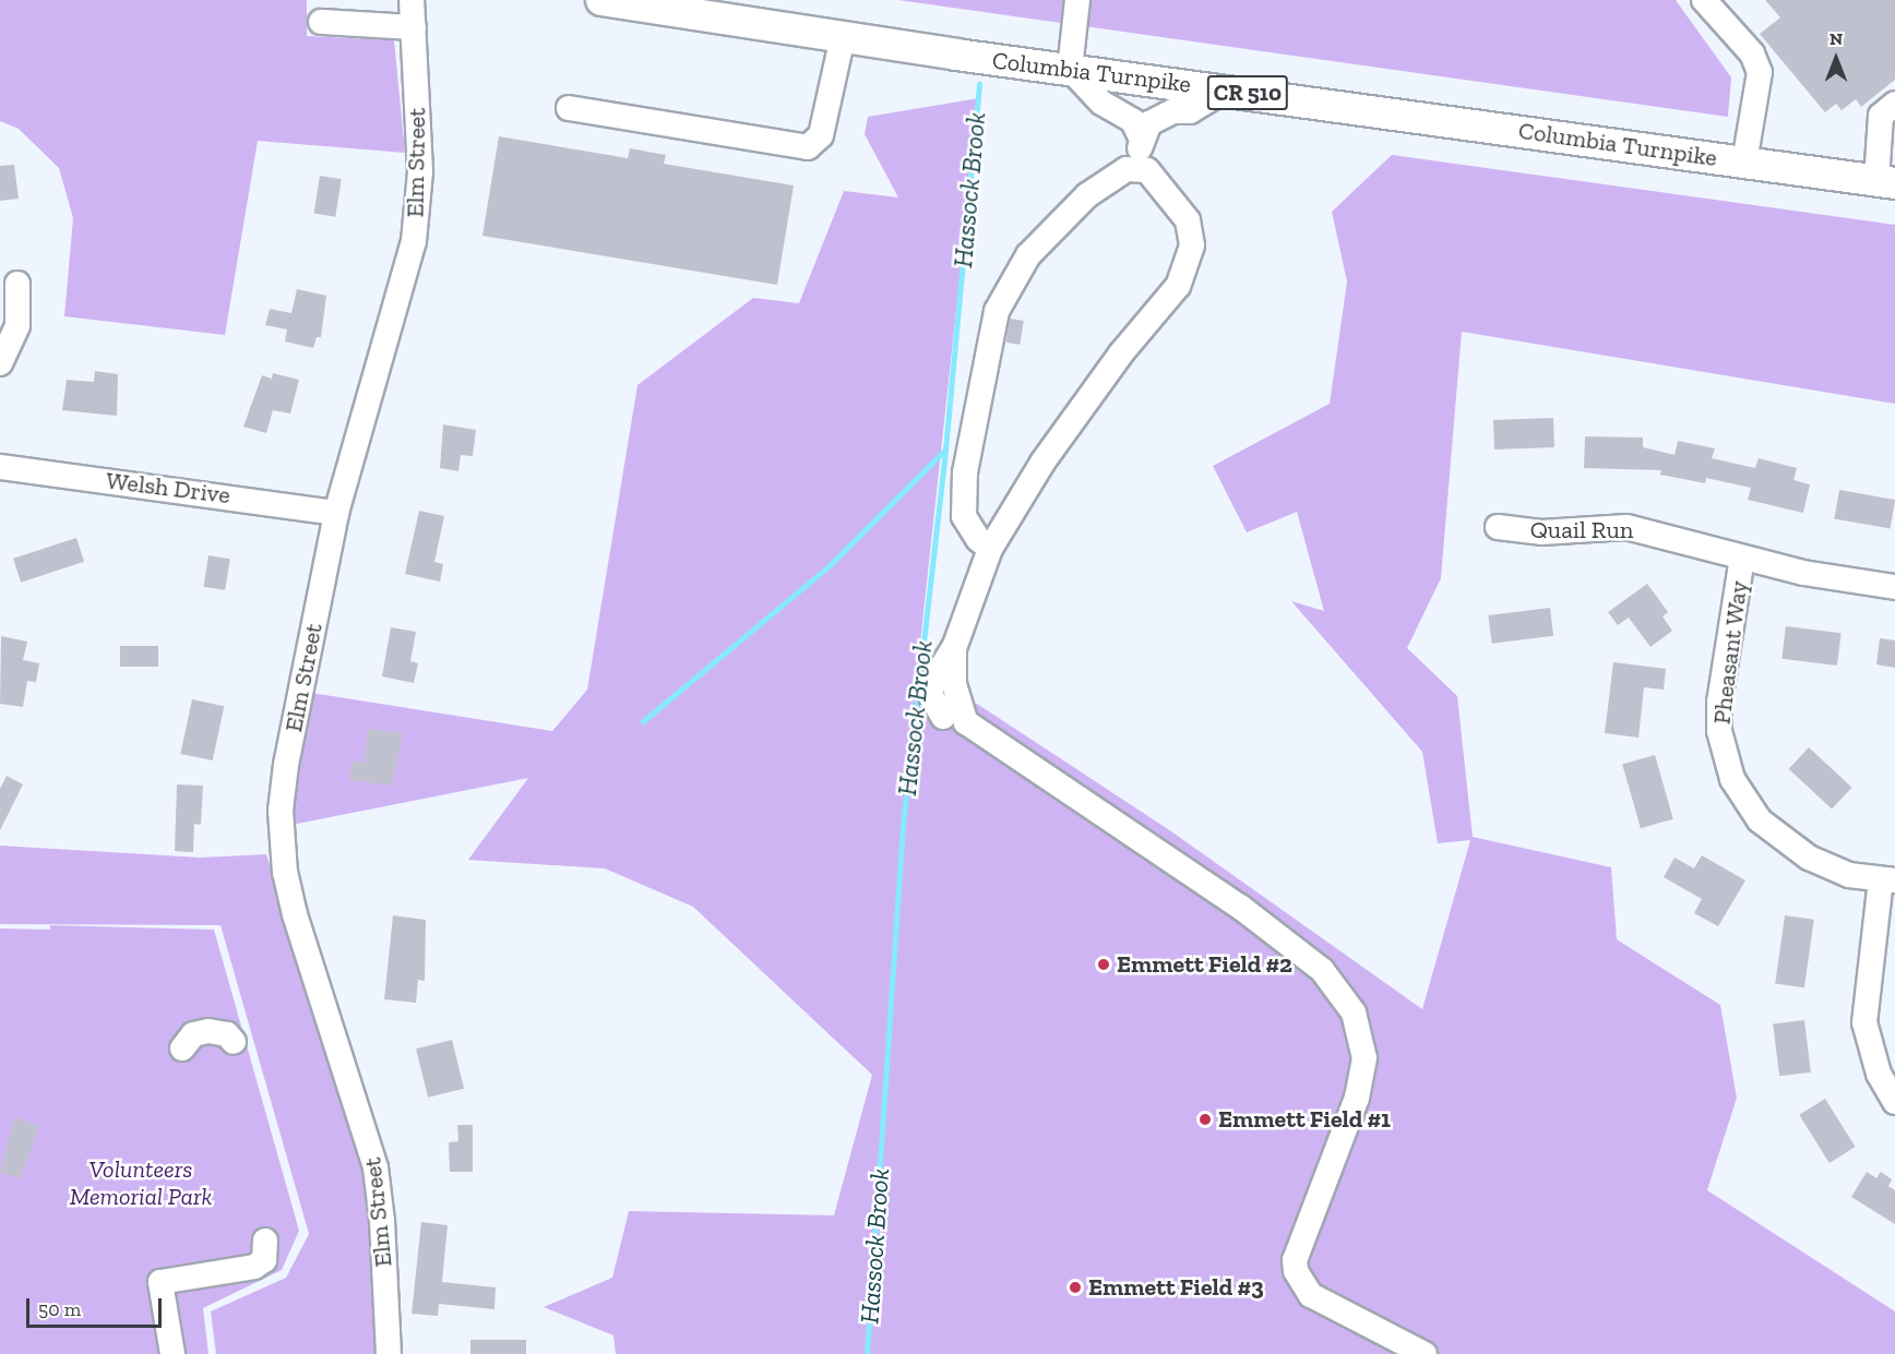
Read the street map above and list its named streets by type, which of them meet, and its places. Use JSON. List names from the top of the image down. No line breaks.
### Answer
{"streets":{"main road":["Columbia Turnpike","CR 510"],"street":["Elm Street","Welsh Drive","Quail Run","Pheasant Way"]},"crossings":[["Elm Street","Welsh Drive"],["Quail Run","Pheasant Way"]],"water":["Hassock Brook"],"parks":["Volunteers Memorial Park"],"places":["Emmett Field #2","Emmett Field #1","Emmett Field #3"],"scale_bar":"50 m","north":"top"}
